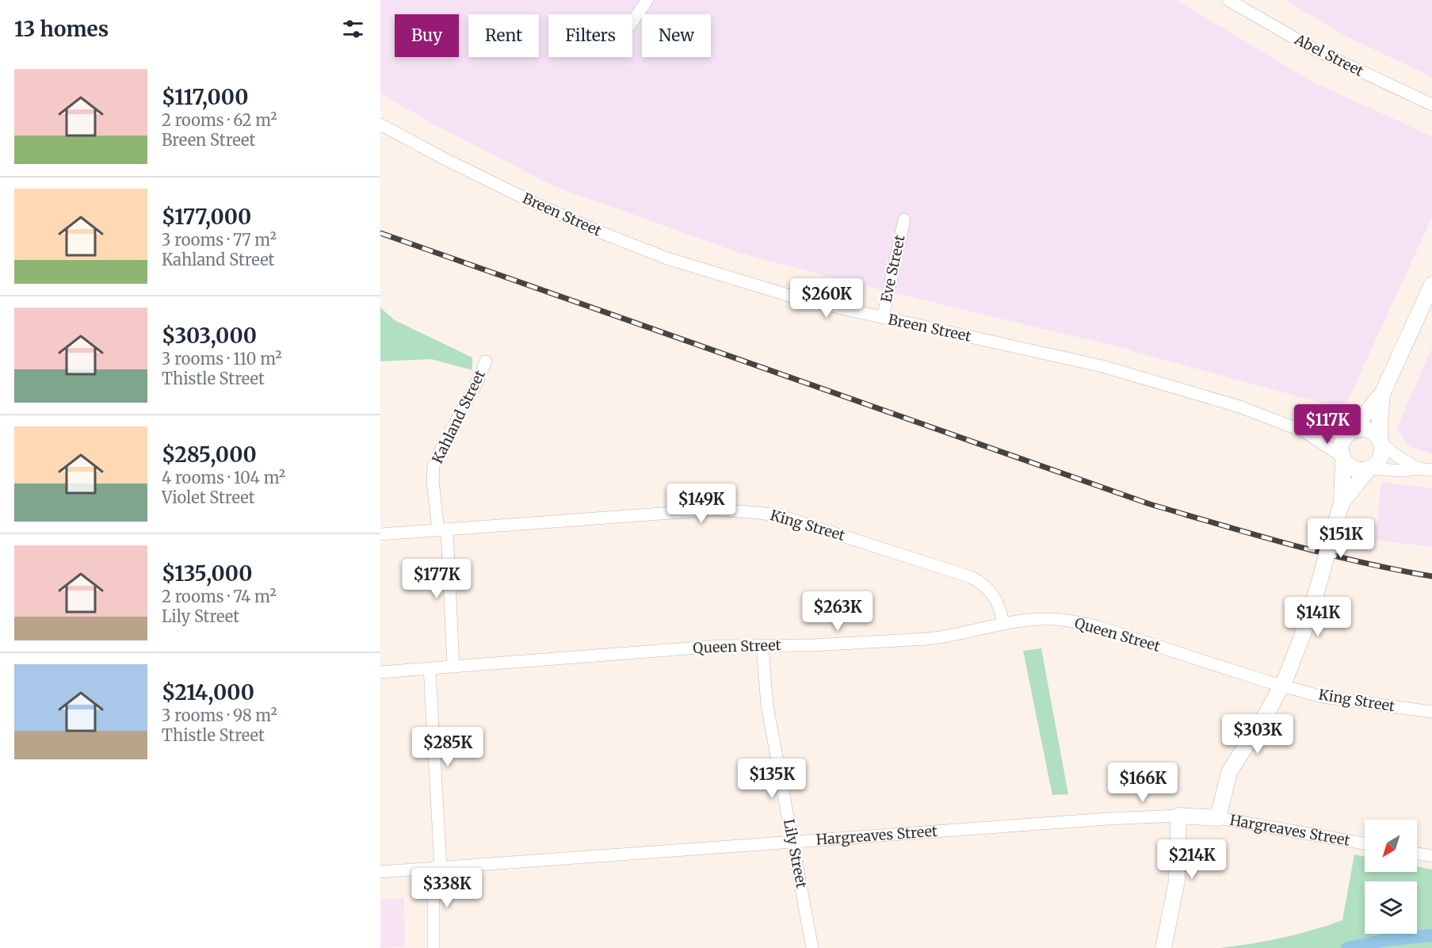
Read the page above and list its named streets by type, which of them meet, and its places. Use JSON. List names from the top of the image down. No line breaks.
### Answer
{"streets":{"street":["Abel Street","Breen Street","Eve Street","Kahland Street","King Street","Queen Street","Hargreaves Street","Lily Street"]},"crossings":[["Breen Street","Eve Street"],["Kahland Street","King Street"],["Kahland Street","Queen Street"],["King Street","Queen Street"],["Queen Street","Lily Street"],["Hargreaves Street","Lily Street"]],"north":"bottom left","page":{"heading":"13 homes","chip":["Buy","Rent","Filters","New"],"list":[{"name":"$117,000","note":"2 rooms · 62 m² · Breen Street"},{"name":"$177,000","note":"3 rooms · 77 m² · Kahland Street"},{"name":"$303,000","note":"3 rooms · 110 m² · Thistle Street"},{"name":"$285,000","note":"4 rooms · 104 m² · Violet Street"},{"name":"$135,000","note":"2 rooms · 74 m² · Lily Street"},{"name":"$214,000","note":"3 rooms · 98 m² · Thistle Street"}],"price":["$260K","$117K","$149K","$151K","$177K","$263K","$141K","$303K","$285K","$135K","$166K","$214K","$338K"]}}
